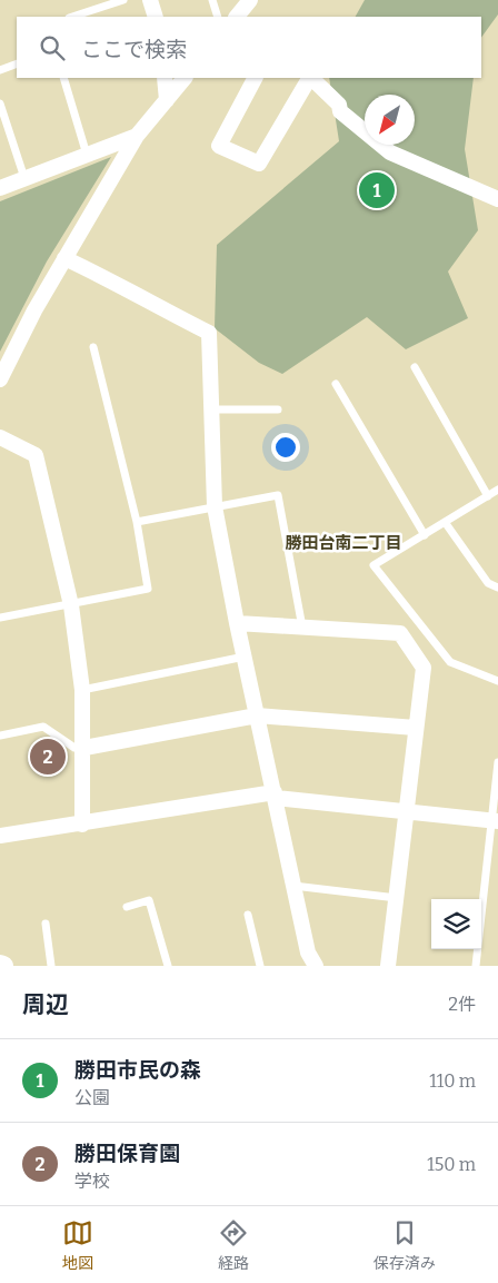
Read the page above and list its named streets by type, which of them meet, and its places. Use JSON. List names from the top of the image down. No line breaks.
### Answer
{"districts":["勝田台南二丁目"],"north":"bottom left","page":{"search":"ここで検索","pins":["1","2"],"heading":["周辺","2件"],"list":[{"mark":"1","name":"勝田市民の森","note":"公園","value":"110 m"},{"mark":"2","name":"勝田保育園","note":"学校","value":"150 m"}],"nav":["地図","経路","保存済み"]}}
